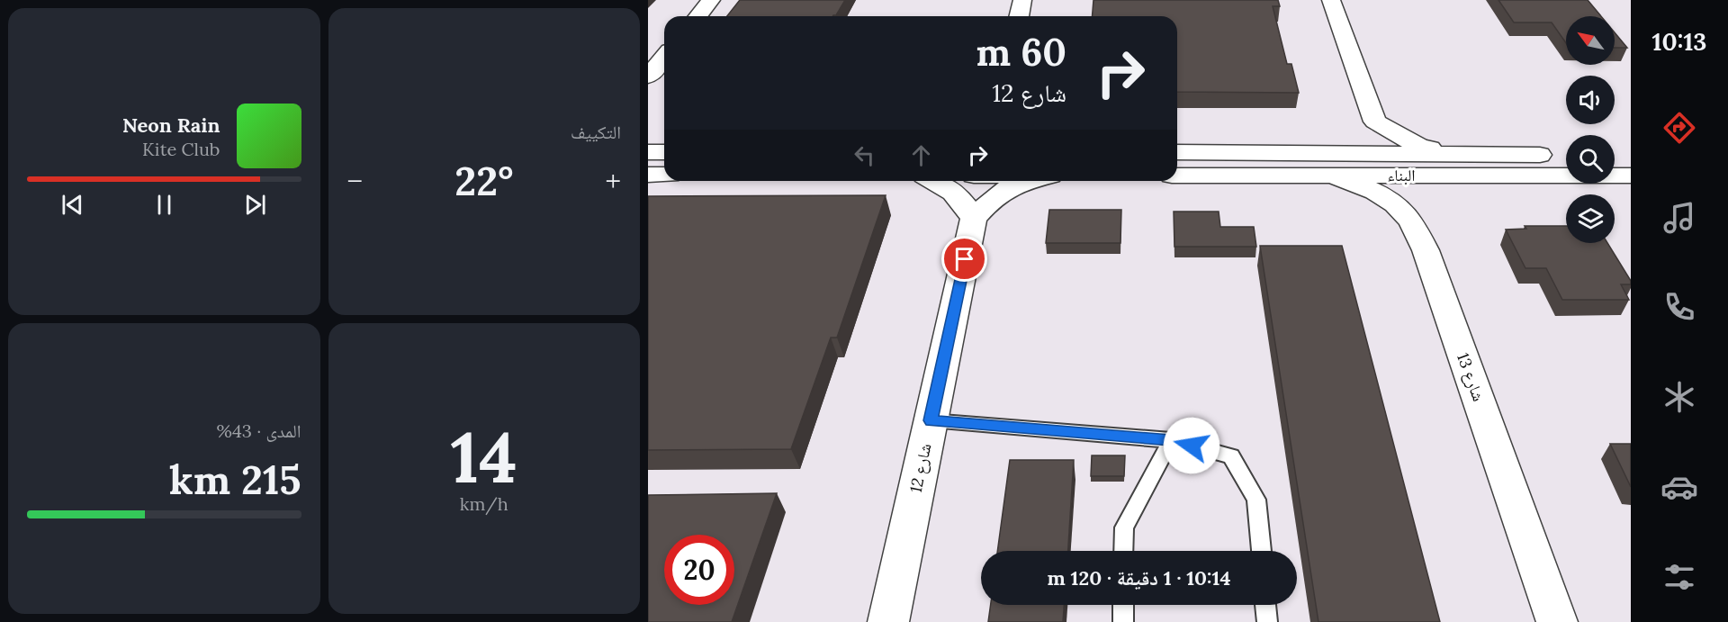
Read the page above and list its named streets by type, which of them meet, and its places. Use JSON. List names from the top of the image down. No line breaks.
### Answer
{"streets":{"street":["البناء","شارع 13","شارع 12"]},"crossings":[["البناء","شارع 13"]],"north":"top left","page":{"tabs":"10:13","tile":["التكييف",["14","km/h"],["المدى · 43%","215 km"]],"turn":["60 m","شارع 12"],"song":["Neon Rain","Kite Club"],"heat":["−","22°","+"],"limit":"20","trip":"10:14 · 1 دقيقة · 120 m"}}
